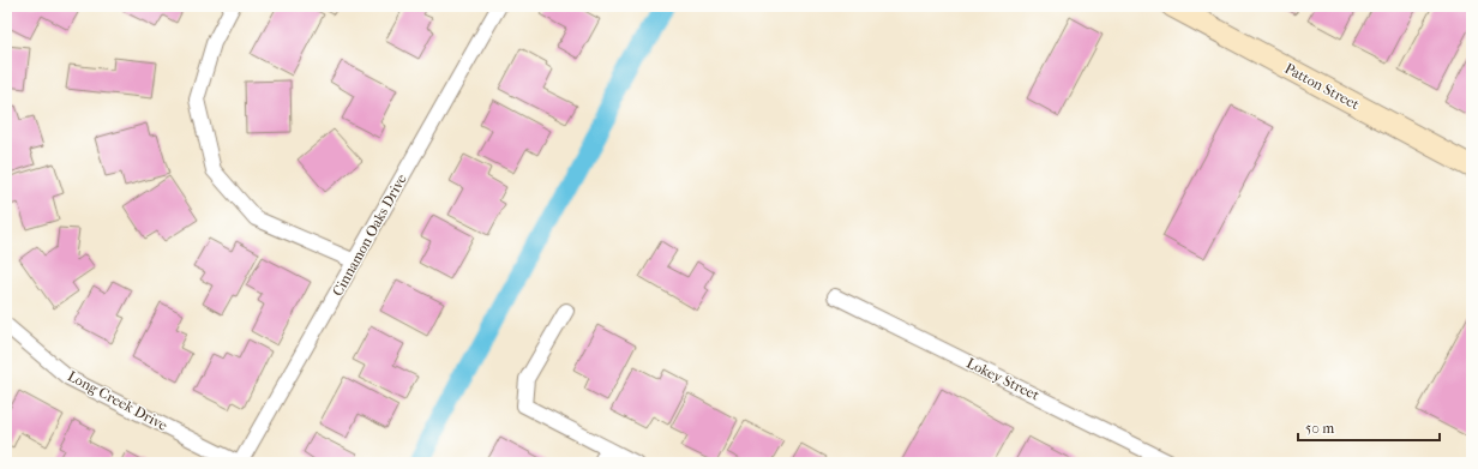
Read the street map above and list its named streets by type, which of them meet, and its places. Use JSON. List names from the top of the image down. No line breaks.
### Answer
{"streets":{"street":["Patton Street","Cinnamon Oaks Drive","Lokey Street","Long Creek Drive"]},"crossings":[["Cinnamon Oaks Drive","Long Creek Drive"]],"scale_bar":"50 m"}
